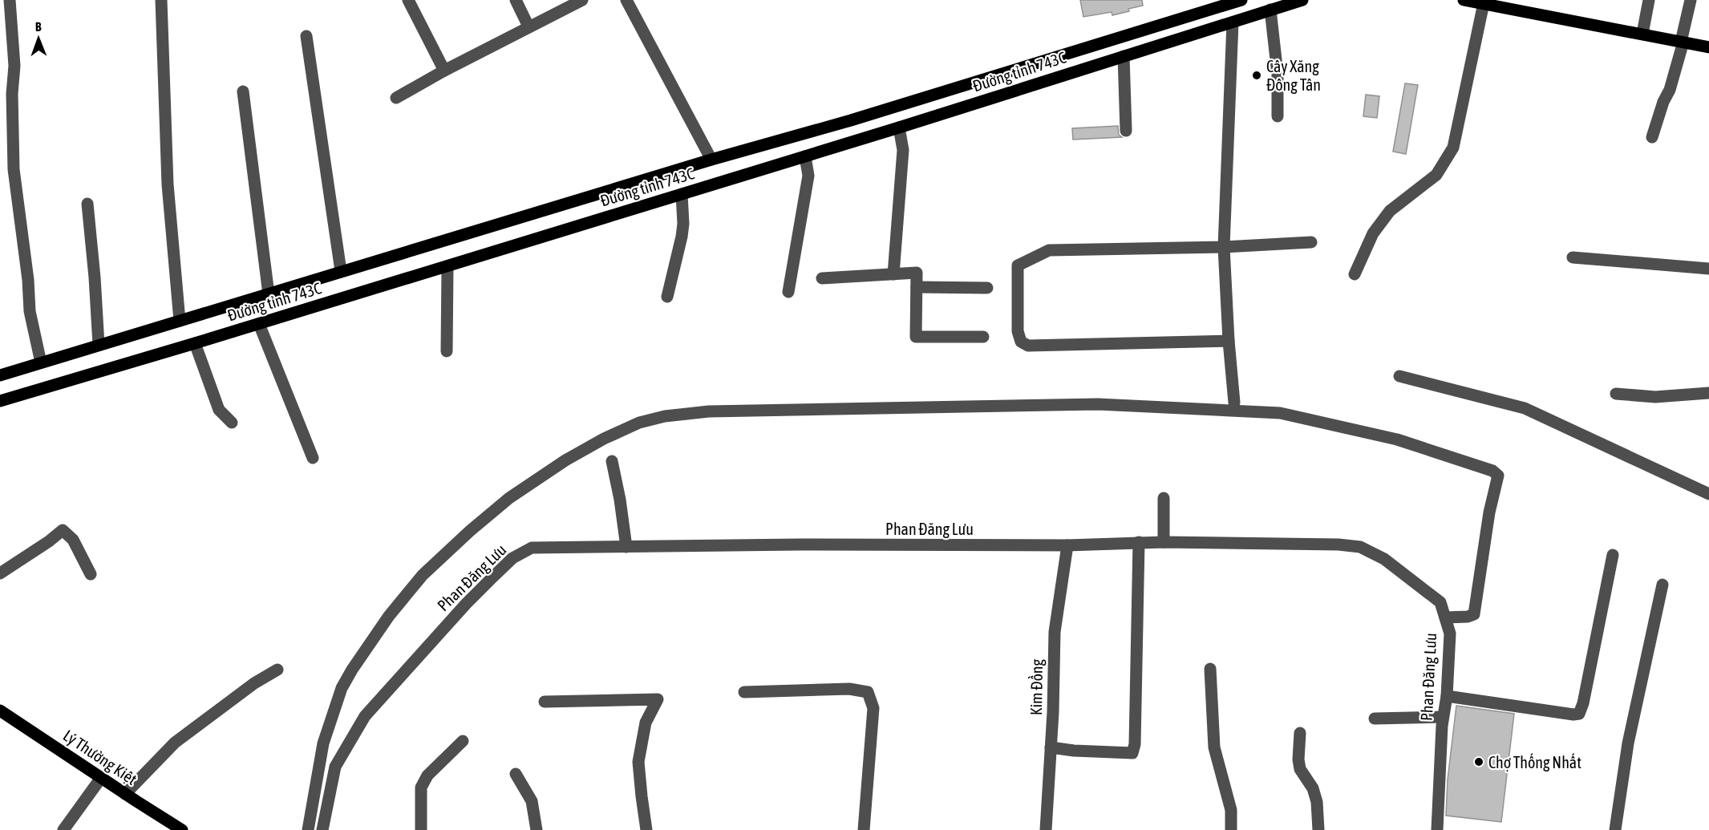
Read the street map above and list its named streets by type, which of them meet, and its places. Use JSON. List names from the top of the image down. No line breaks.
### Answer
{"streets":{"main road":["Đường tỉnh 743C","Lý Thường Kiệt"],"street":["Phan Đăng Lưu","Kim Đồng"]},"crossings":[["Phan Đăng Lưu","Kim Đồng"]],"places":["Cây Xăng Đông Tân","Chợ Thống Nhất"],"north":"top"}
